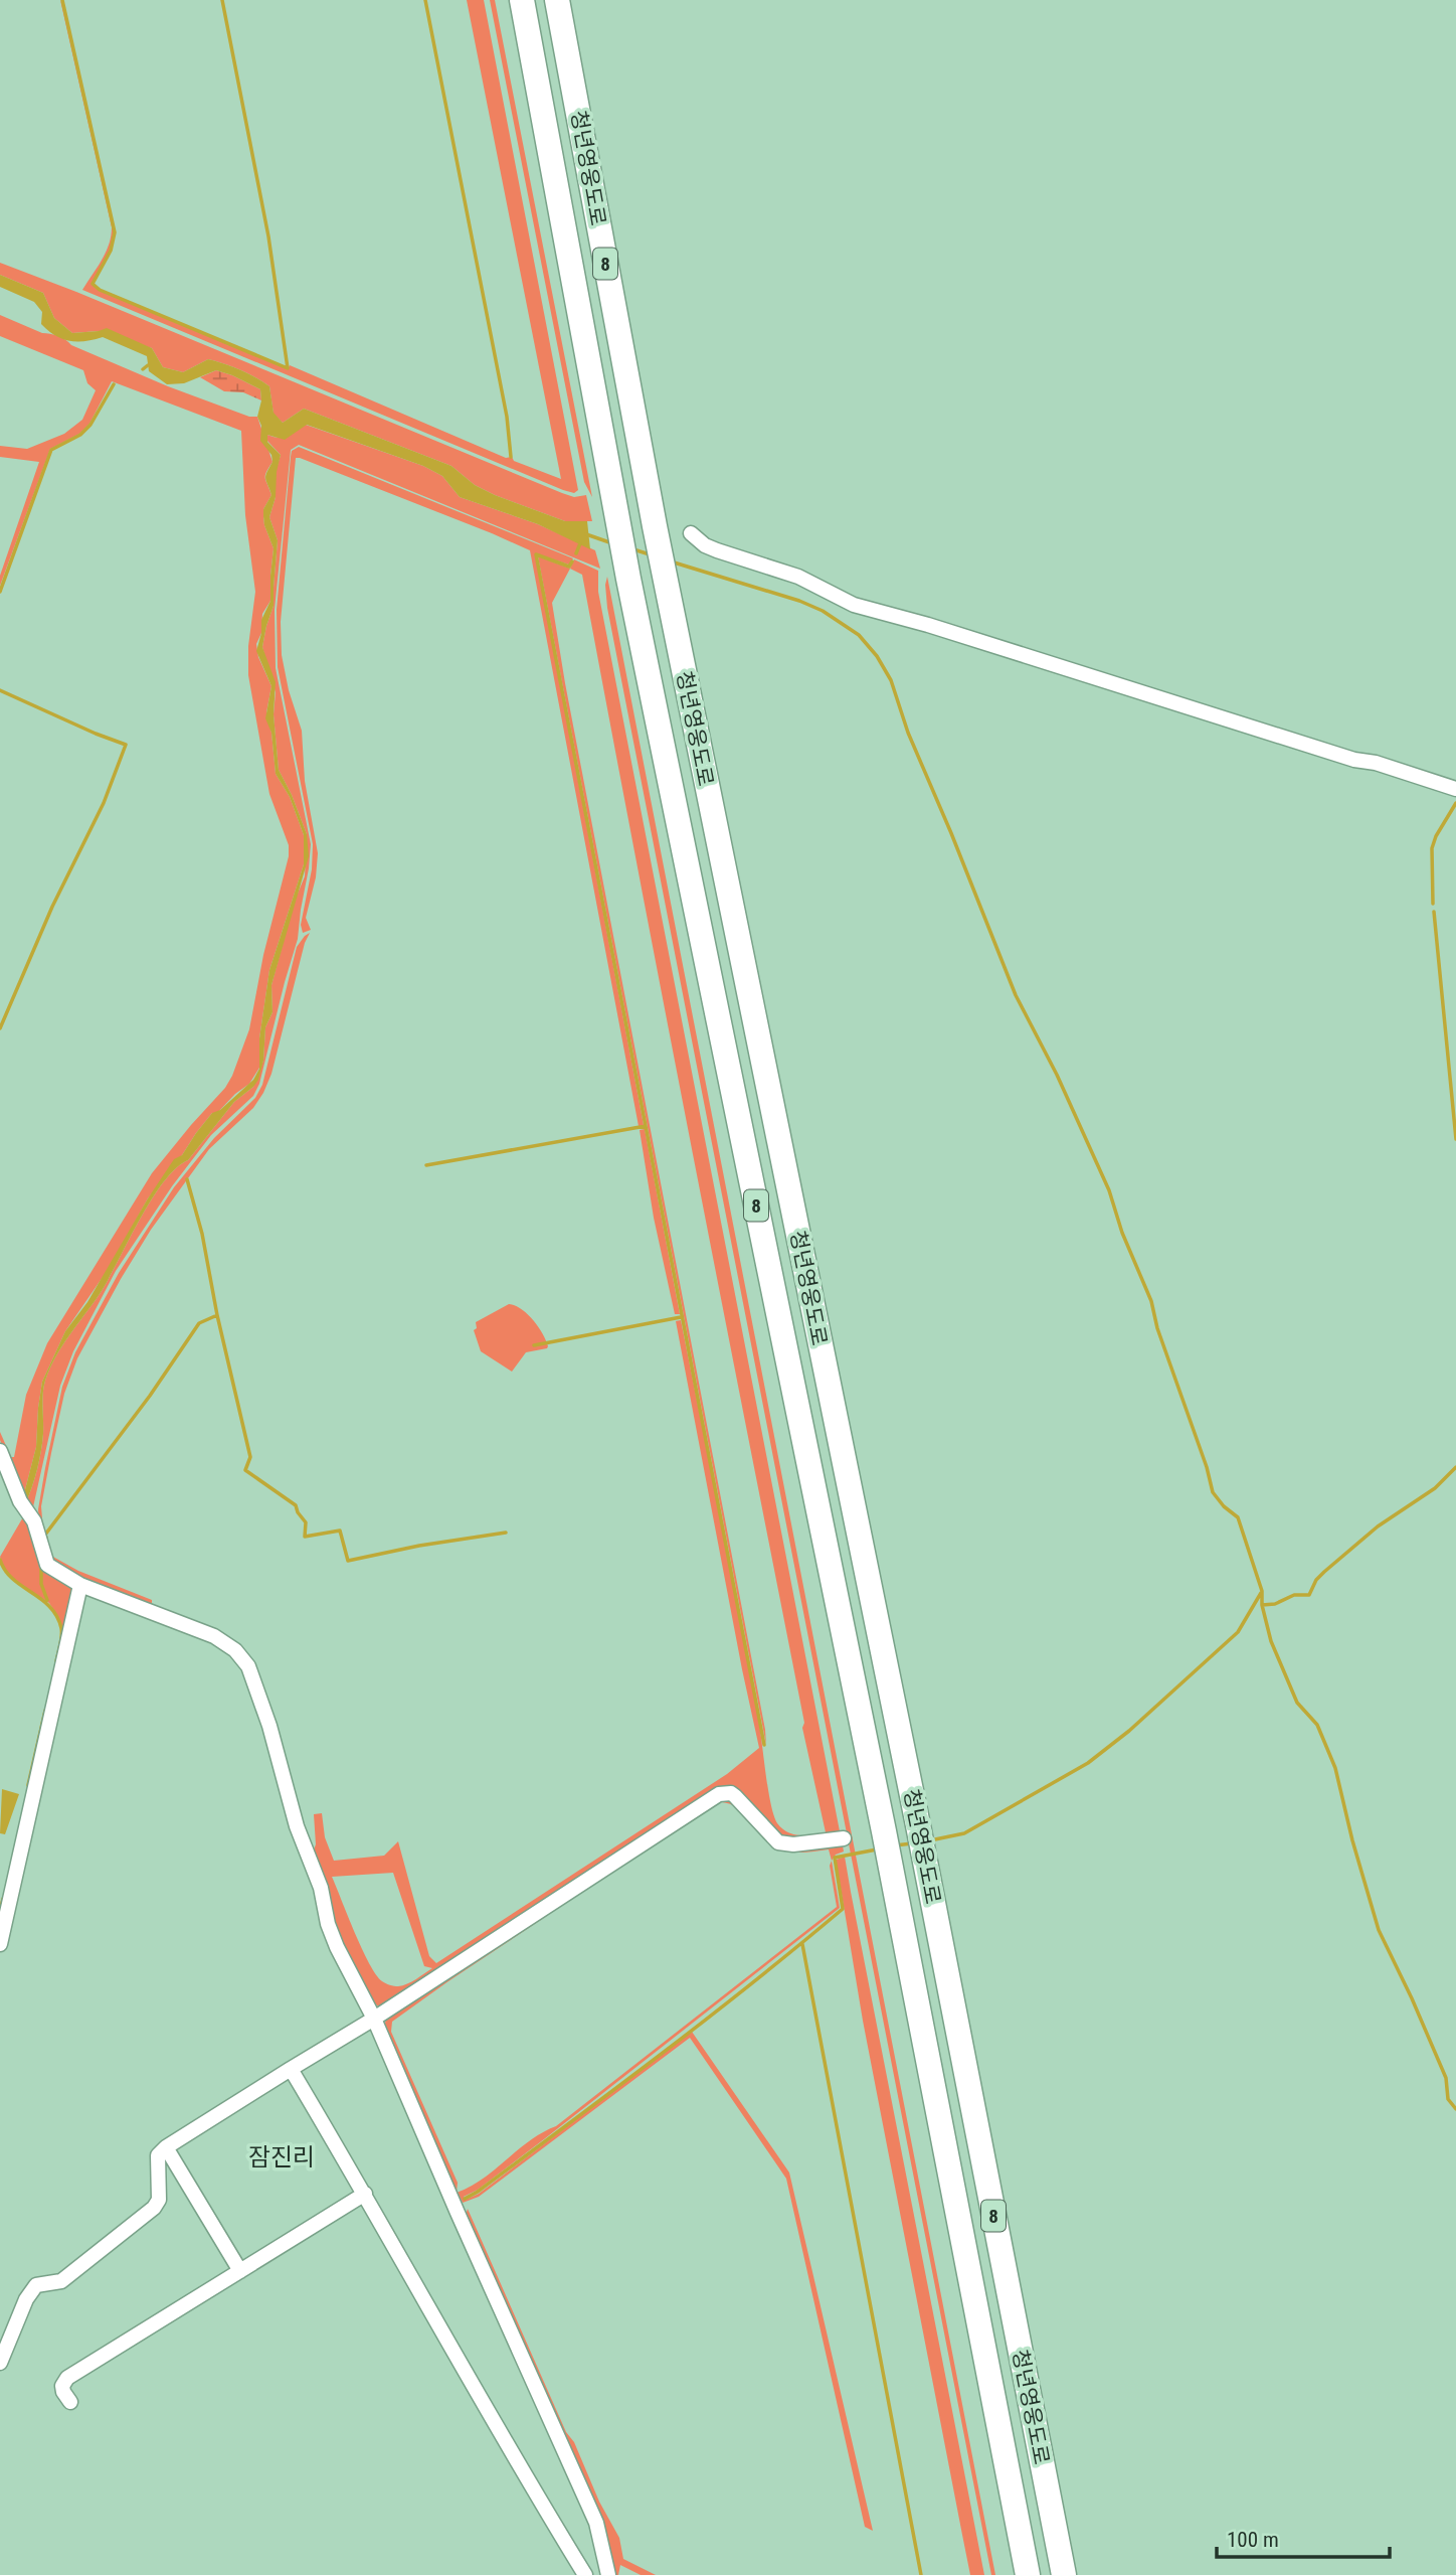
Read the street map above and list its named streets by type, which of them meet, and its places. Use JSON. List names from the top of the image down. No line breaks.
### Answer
{"streets":{"highway":["청년영웅도로","8"]},"districts":["잠진리"],"scale_bar":"100 m"}
